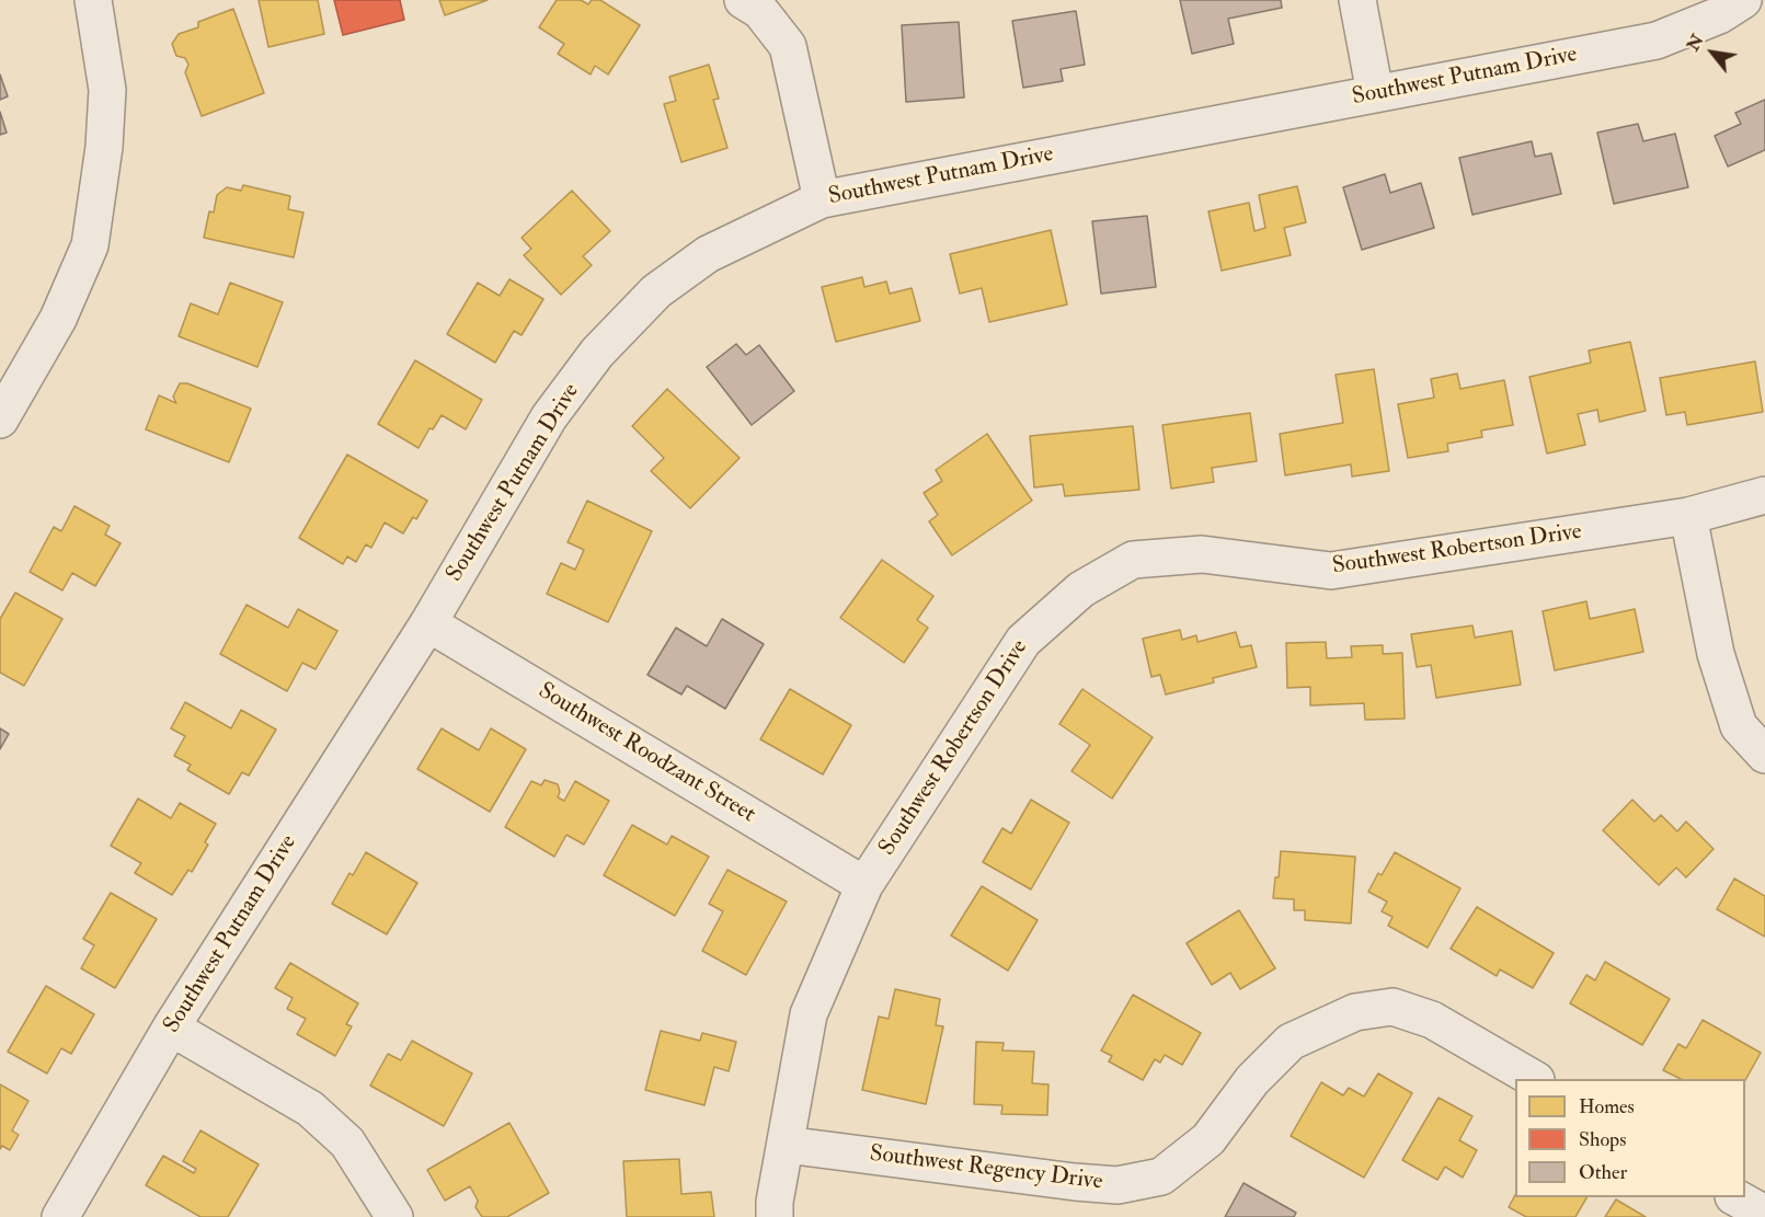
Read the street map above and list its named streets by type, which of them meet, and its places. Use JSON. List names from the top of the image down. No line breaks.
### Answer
{"streets":{"street":["Southwest Putnam Drive","Southwest Robertson Drive","Southwest Roodzant Street","Southwest Regency Drive"]},"crossings":[["Southwest Putnam Drive","Southwest Roodzant Street"],["Southwest Robertson Drive","Southwest Roodzant Street"],["Southwest Robertson Drive","Southwest Regency Drive"]],"legend":["Homes","Shops","Other"],"north":"top left"}
